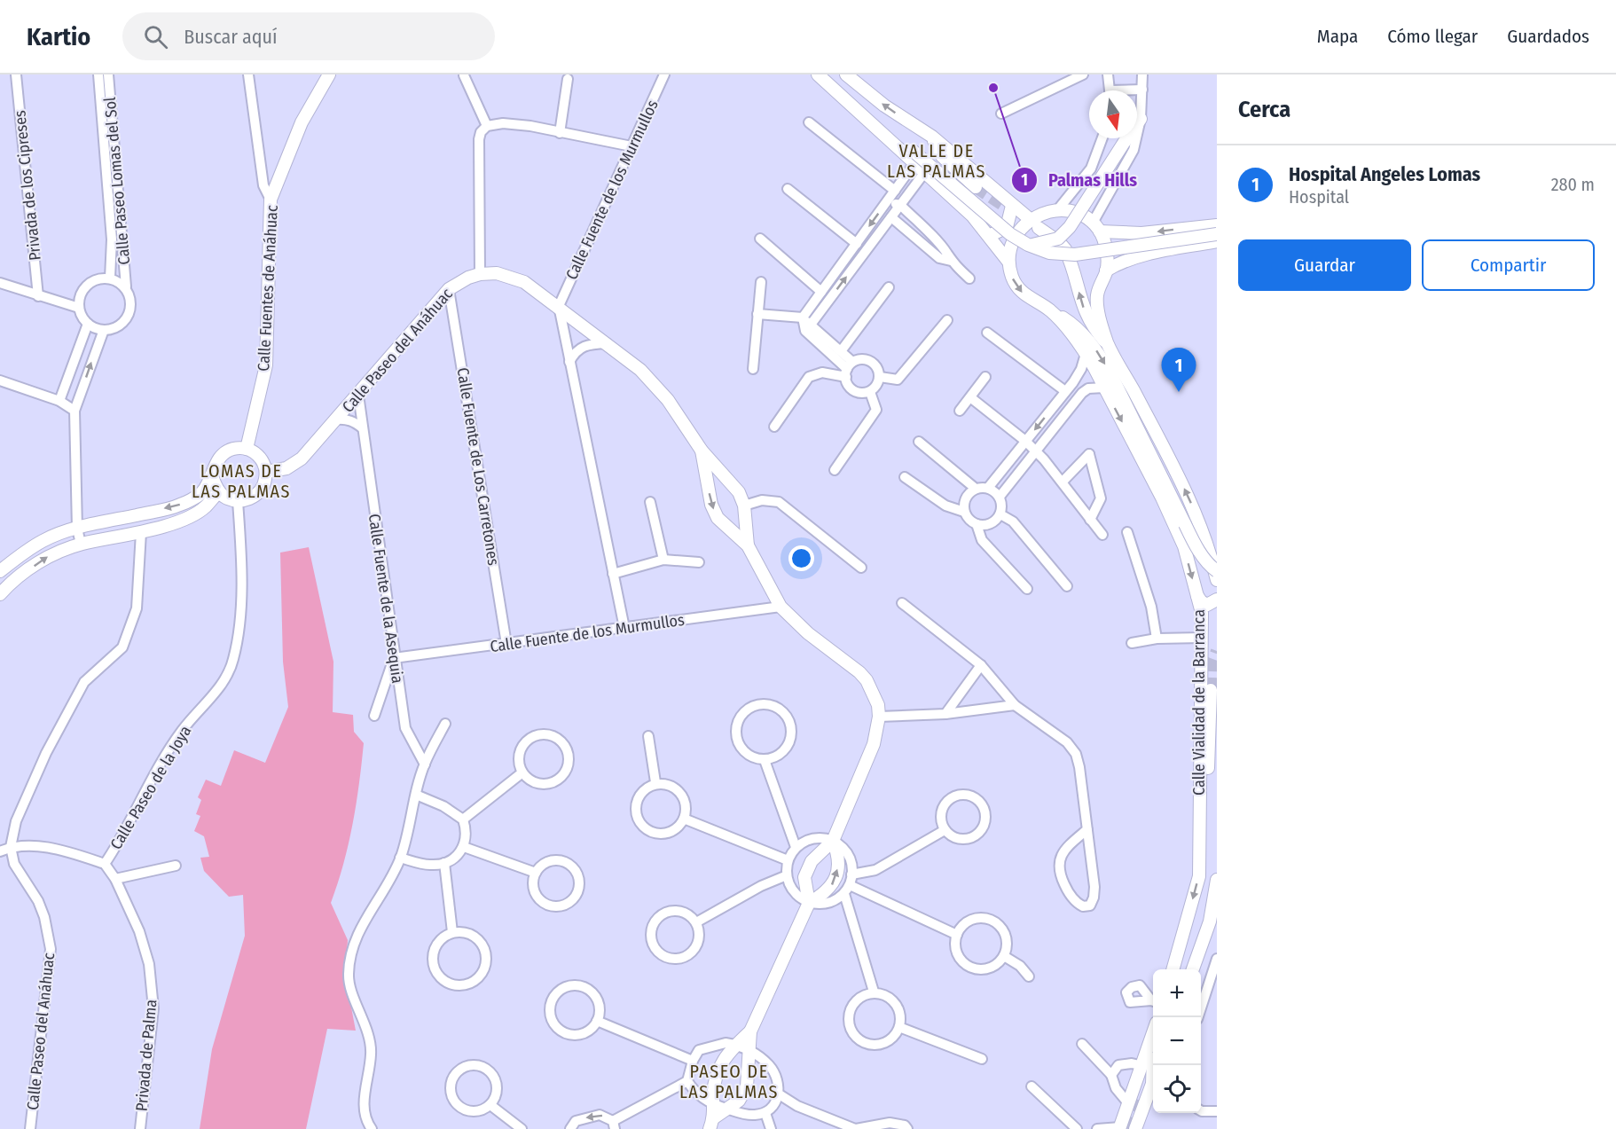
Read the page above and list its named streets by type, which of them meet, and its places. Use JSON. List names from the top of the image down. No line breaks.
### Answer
{"streets":{"main road":["Calle Fuentes de Anáhuac","Calle Paseo del Anáhuac","Calle Vialidad de la Barranca"],"street":["Calle Paseo Lomas del Sol","Privada de los Cipreses","Calle Fuente de los Murmullos","Calle Fuente de Los Carretones","Calle Fuente de la Asequia","Calle Paseo de la Joya","Privada de Palma"]},"crossings":[["Calle Fuente de los Murmullos","Calle Paseo del Anáhuac"],["Calle Fuente de los Murmullos","Calle Fuente de Los Carretones"],["Calle Fuente de los Murmullos","Calle Fuente de la Asequia"],["Calle Fuentes de Anáhuac","Calle Paseo del Anáhuac"],["Calle Fuentes de Anáhuac","Calle Paseo de la Joya"],["Calle Paseo del Anáhuac","Calle Fuente de Los Carretones"],["Calle Paseo del Anáhuac","Calle Fuente de la Asequia"],["Calle Paseo del Anáhuac","Calle Paseo de la Joya"],["Calle Paseo de la Joya","Privada de Palma"]],"districts":["VALLE DE LAS PALMAS","LOMAS DE LAS PALMAS","PASEO DE LAS PALMAS"],"places":["Palmas Hills"],"north":"bottom","page":{"header":"Kartio","search":"Buscar aquí","nav":["Mapa","Cómo llegar","Guardados"],"heading":"Cerca","list":[{"mark":"1","name":"Hospital Angeles Lomas","note":"Hospital","value":"280 m"}],"buttons":["Guardar","Compartir"],"pins":"1","map_buttons":["+","−"]}}
